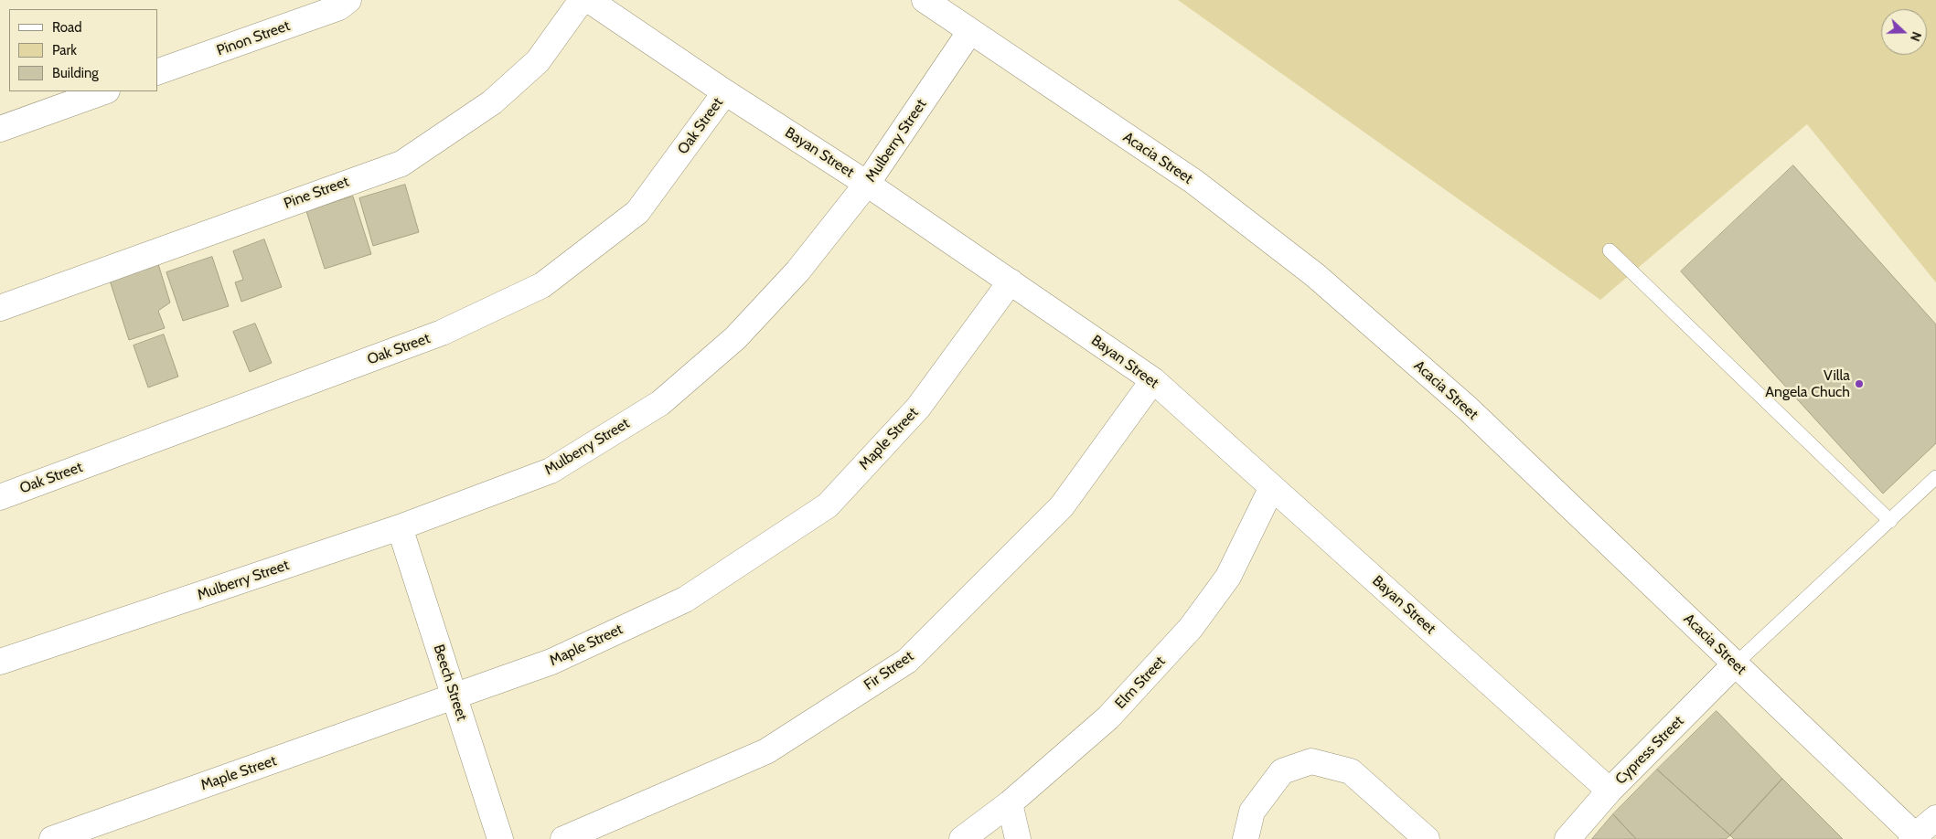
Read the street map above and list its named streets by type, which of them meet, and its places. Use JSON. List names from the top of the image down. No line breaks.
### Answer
{"streets":{"street":["Pinon Street","Oak Street","Mulberry Street","Bayan Street","Acacia Street","Pine Street","Maple Street","Fir Street","Beech Street","Elm Street","Cypress Street"]},"crossings":[["Oak Street","Bayan Street"],["Mulberry Street","Bayan Street"],["Mulberry Street","Acacia Street"],["Mulberry Street","Beech Street"],["Bayan Street","Maple Street"],["Bayan Street","Fir Street"],["Bayan Street","Elm Street"],["Bayan Street","Cypress Street"],["Acacia Street","Cypress Street"],["Maple Street","Beech Street"]],"places":["Villa Angela Chuch"],"legend":["Road","Park","Building"],"north":"right"}
